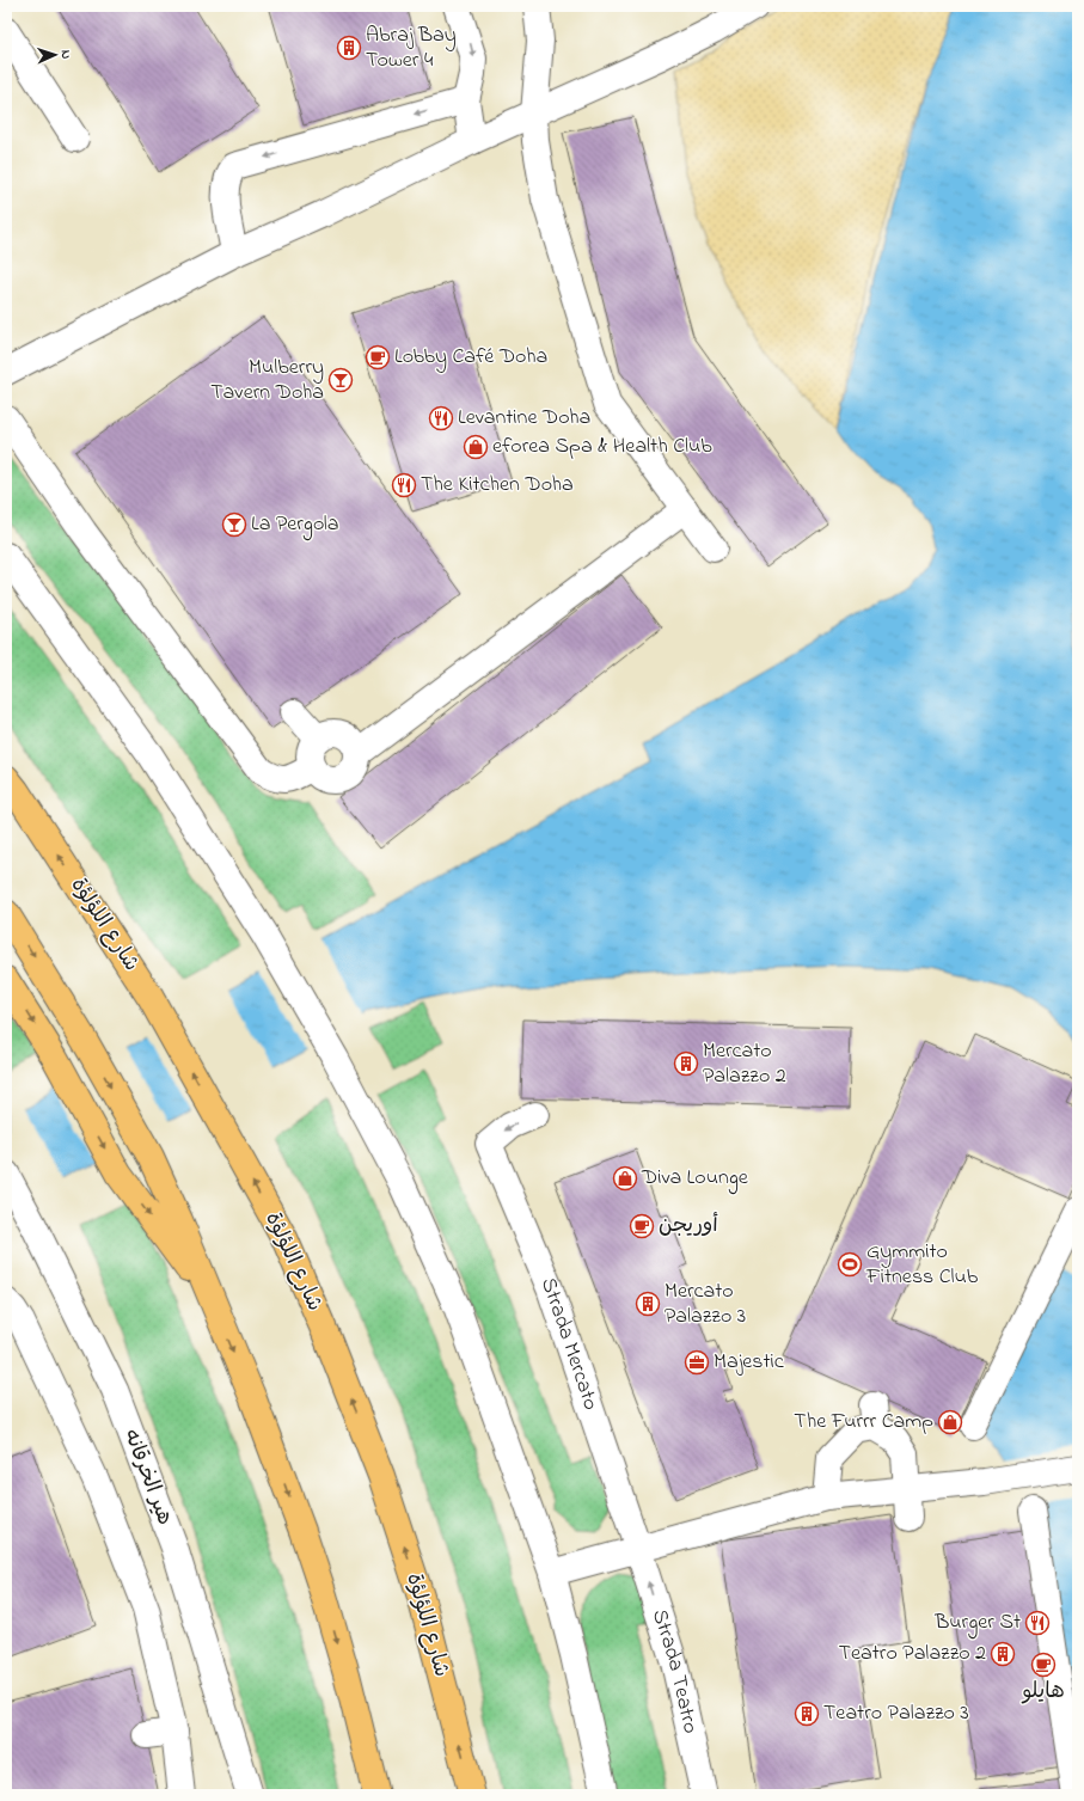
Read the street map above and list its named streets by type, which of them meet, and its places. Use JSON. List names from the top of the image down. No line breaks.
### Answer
{"streets":{"main road":["شارع اللؤلؤة"],"street":["Strada Mercato","هير الخرقانه","Strada Teatro"]},"crossings":[["Strada Mercato","Strada Teatro"]],"places":{"building":["Abraj Bay Tower 4","Mercato Palazzo 2","Mercato Palazzo 3","Teatro Palazzo 2","Teatro Palazzo 3"],"cafe":["Lobby Café Doha","أوريجن","هايلو"],"bar":["Mulberry Tavern Doha","La Pergola"],"restaurant":["Levantine Doha","The Kitchen Doha","Burger St"],"shop":["eforea Spa & Health Club","Diva Lounge","The Furrr Camp"],"sports":["Gymmito Fitness Club"],"office":["Majestic"]},"north":"right"}
